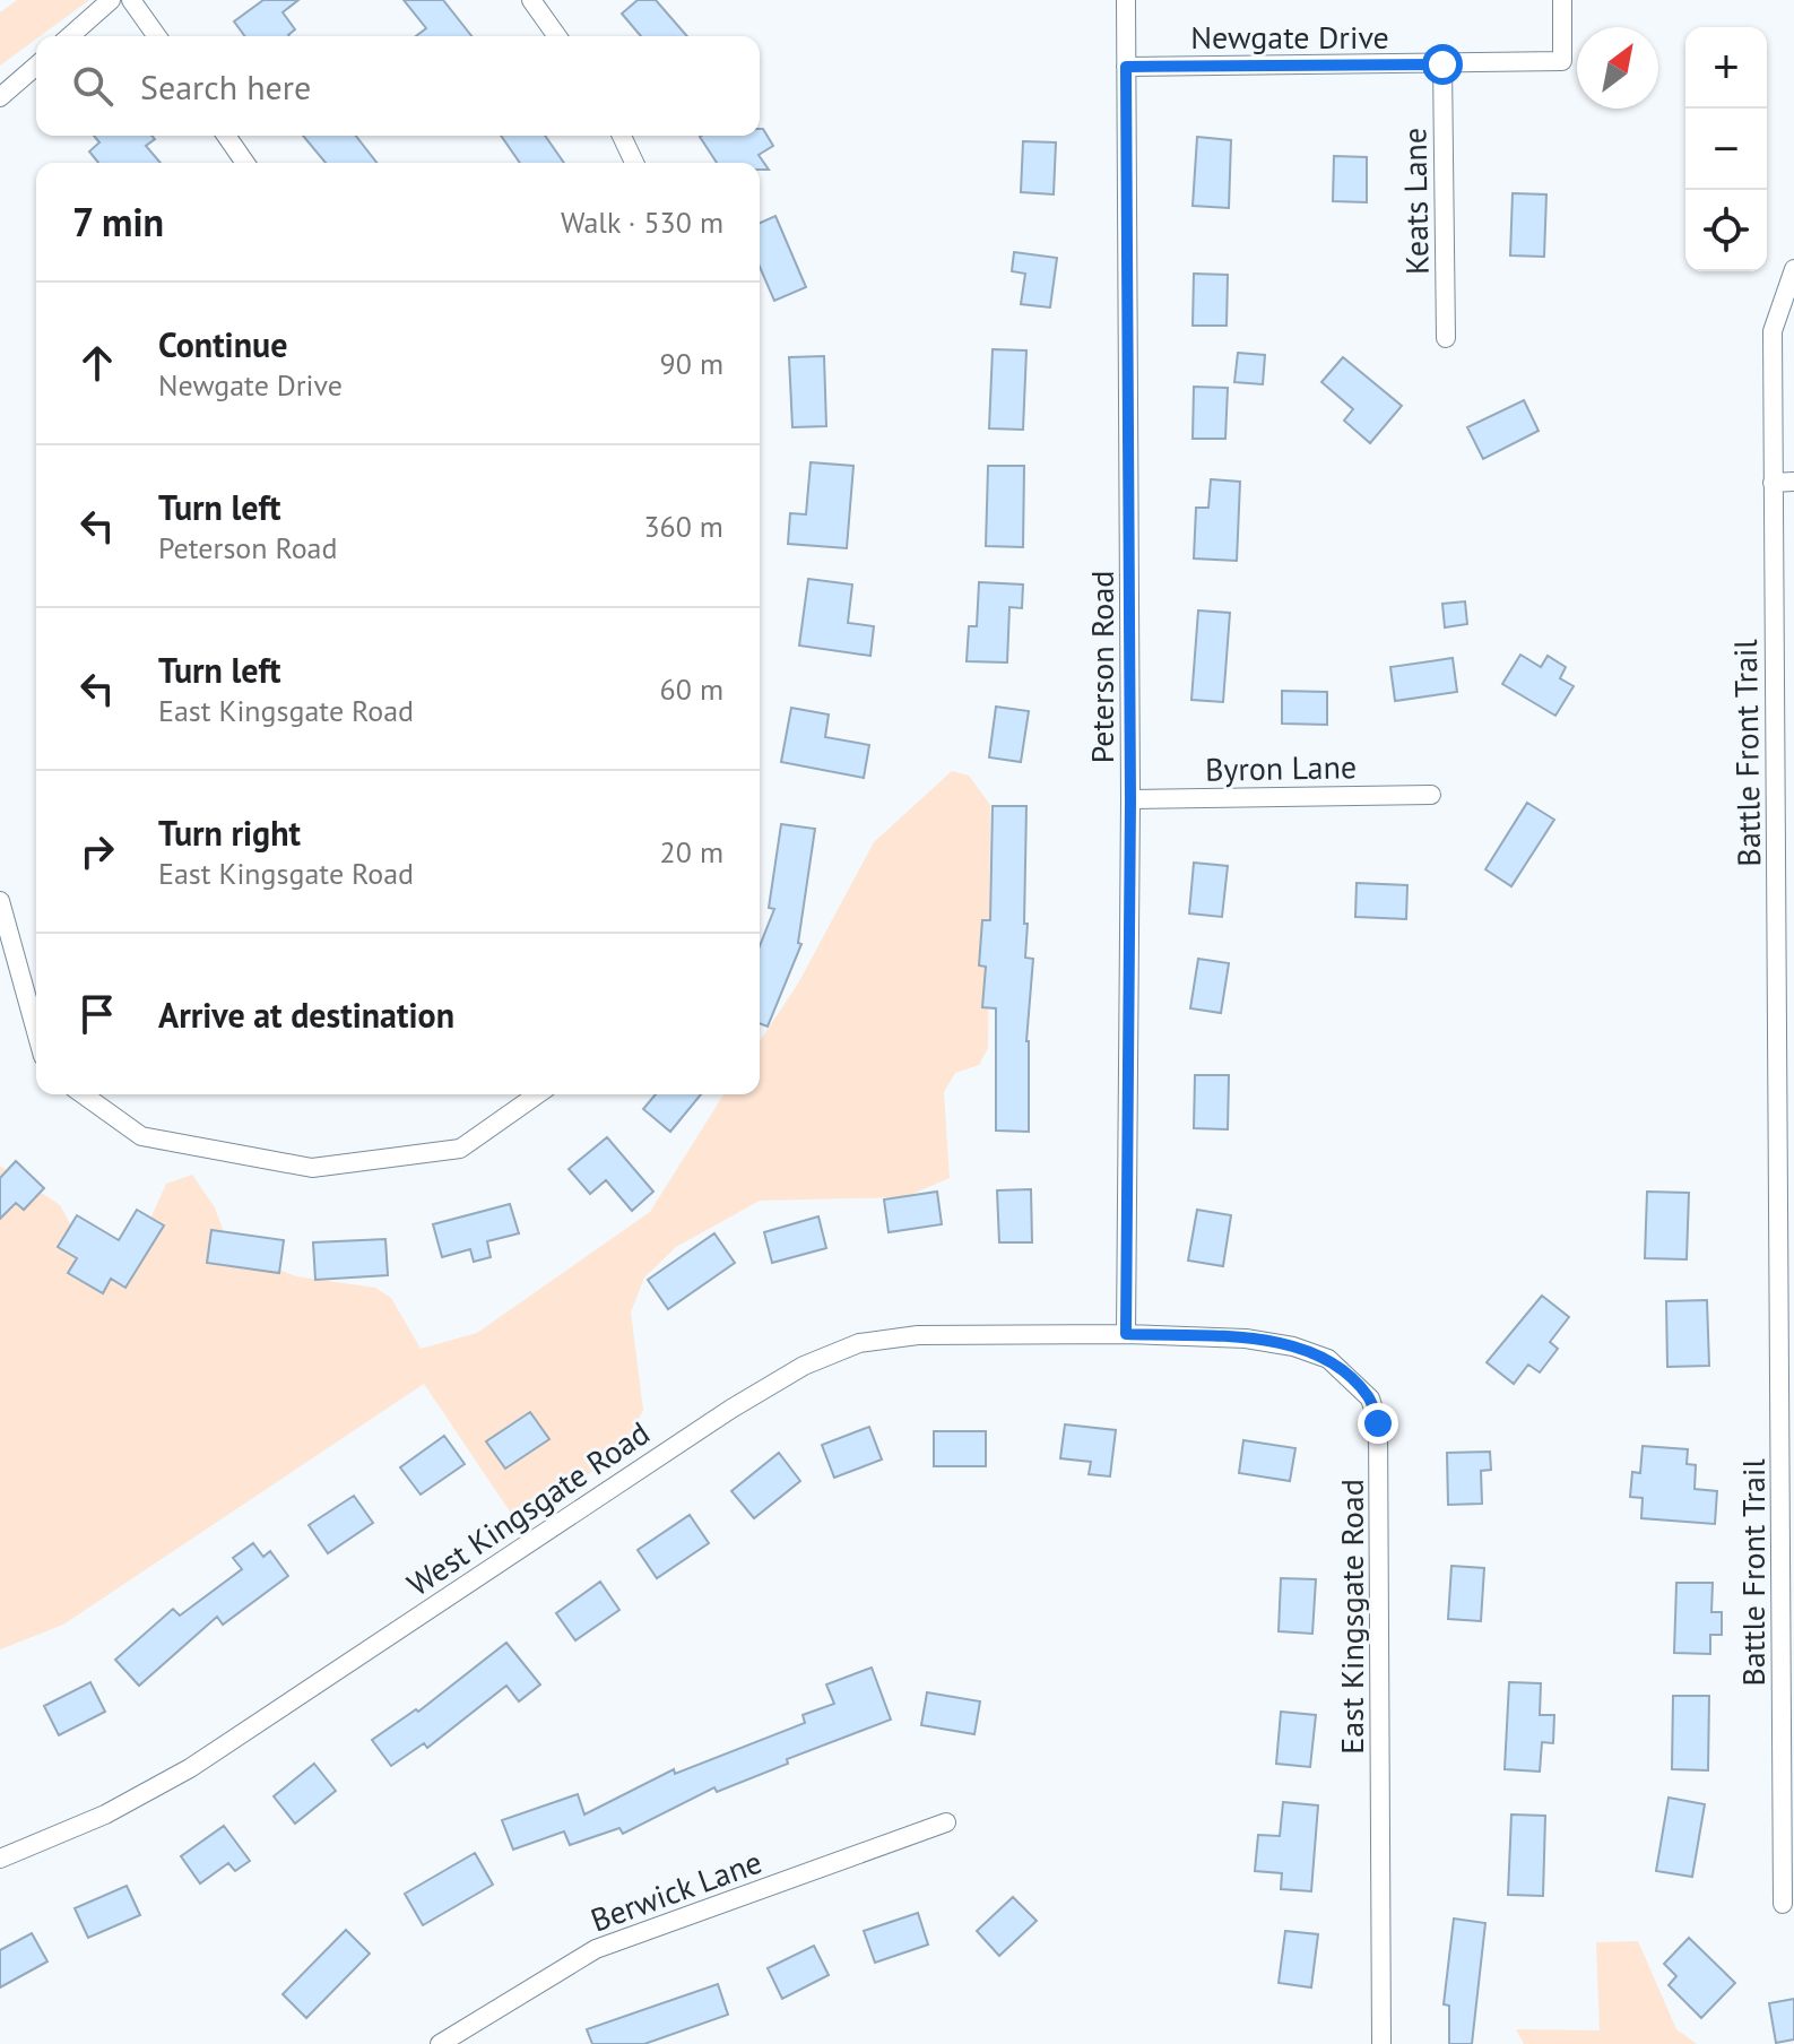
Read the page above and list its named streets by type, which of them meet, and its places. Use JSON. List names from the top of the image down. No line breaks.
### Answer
{"streets":{"street":["Newgate Drive","Keats Lane","Peterson Road","Battle Front Trail","Byron Lane","West Kingsgate Road","East Kingsgate Road","Berwick Lane"]},"crossings":[["Newgate Drive","Keats Lane"],["Newgate Drive","Peterson Road"],["Peterson Road","Byron Lane"],["Peterson Road","West Kingsgate Road"],["Peterson Road","East Kingsgate Road"],["West Kingsgate Road","East Kingsgate Road"]],"north":"top right","page":{"map_buttons":["+","−"],"search":"Search here","heading":["7 min","Walk · 530 m"],"list":[["Continue","Newgate Drive","90 m"],["Turn left","Peterson Road","360 m"],["Turn left","East Kingsgate Road","60 m"],["Turn right","East Kingsgate Road","20 m"],"Arrive at destination"]}}
